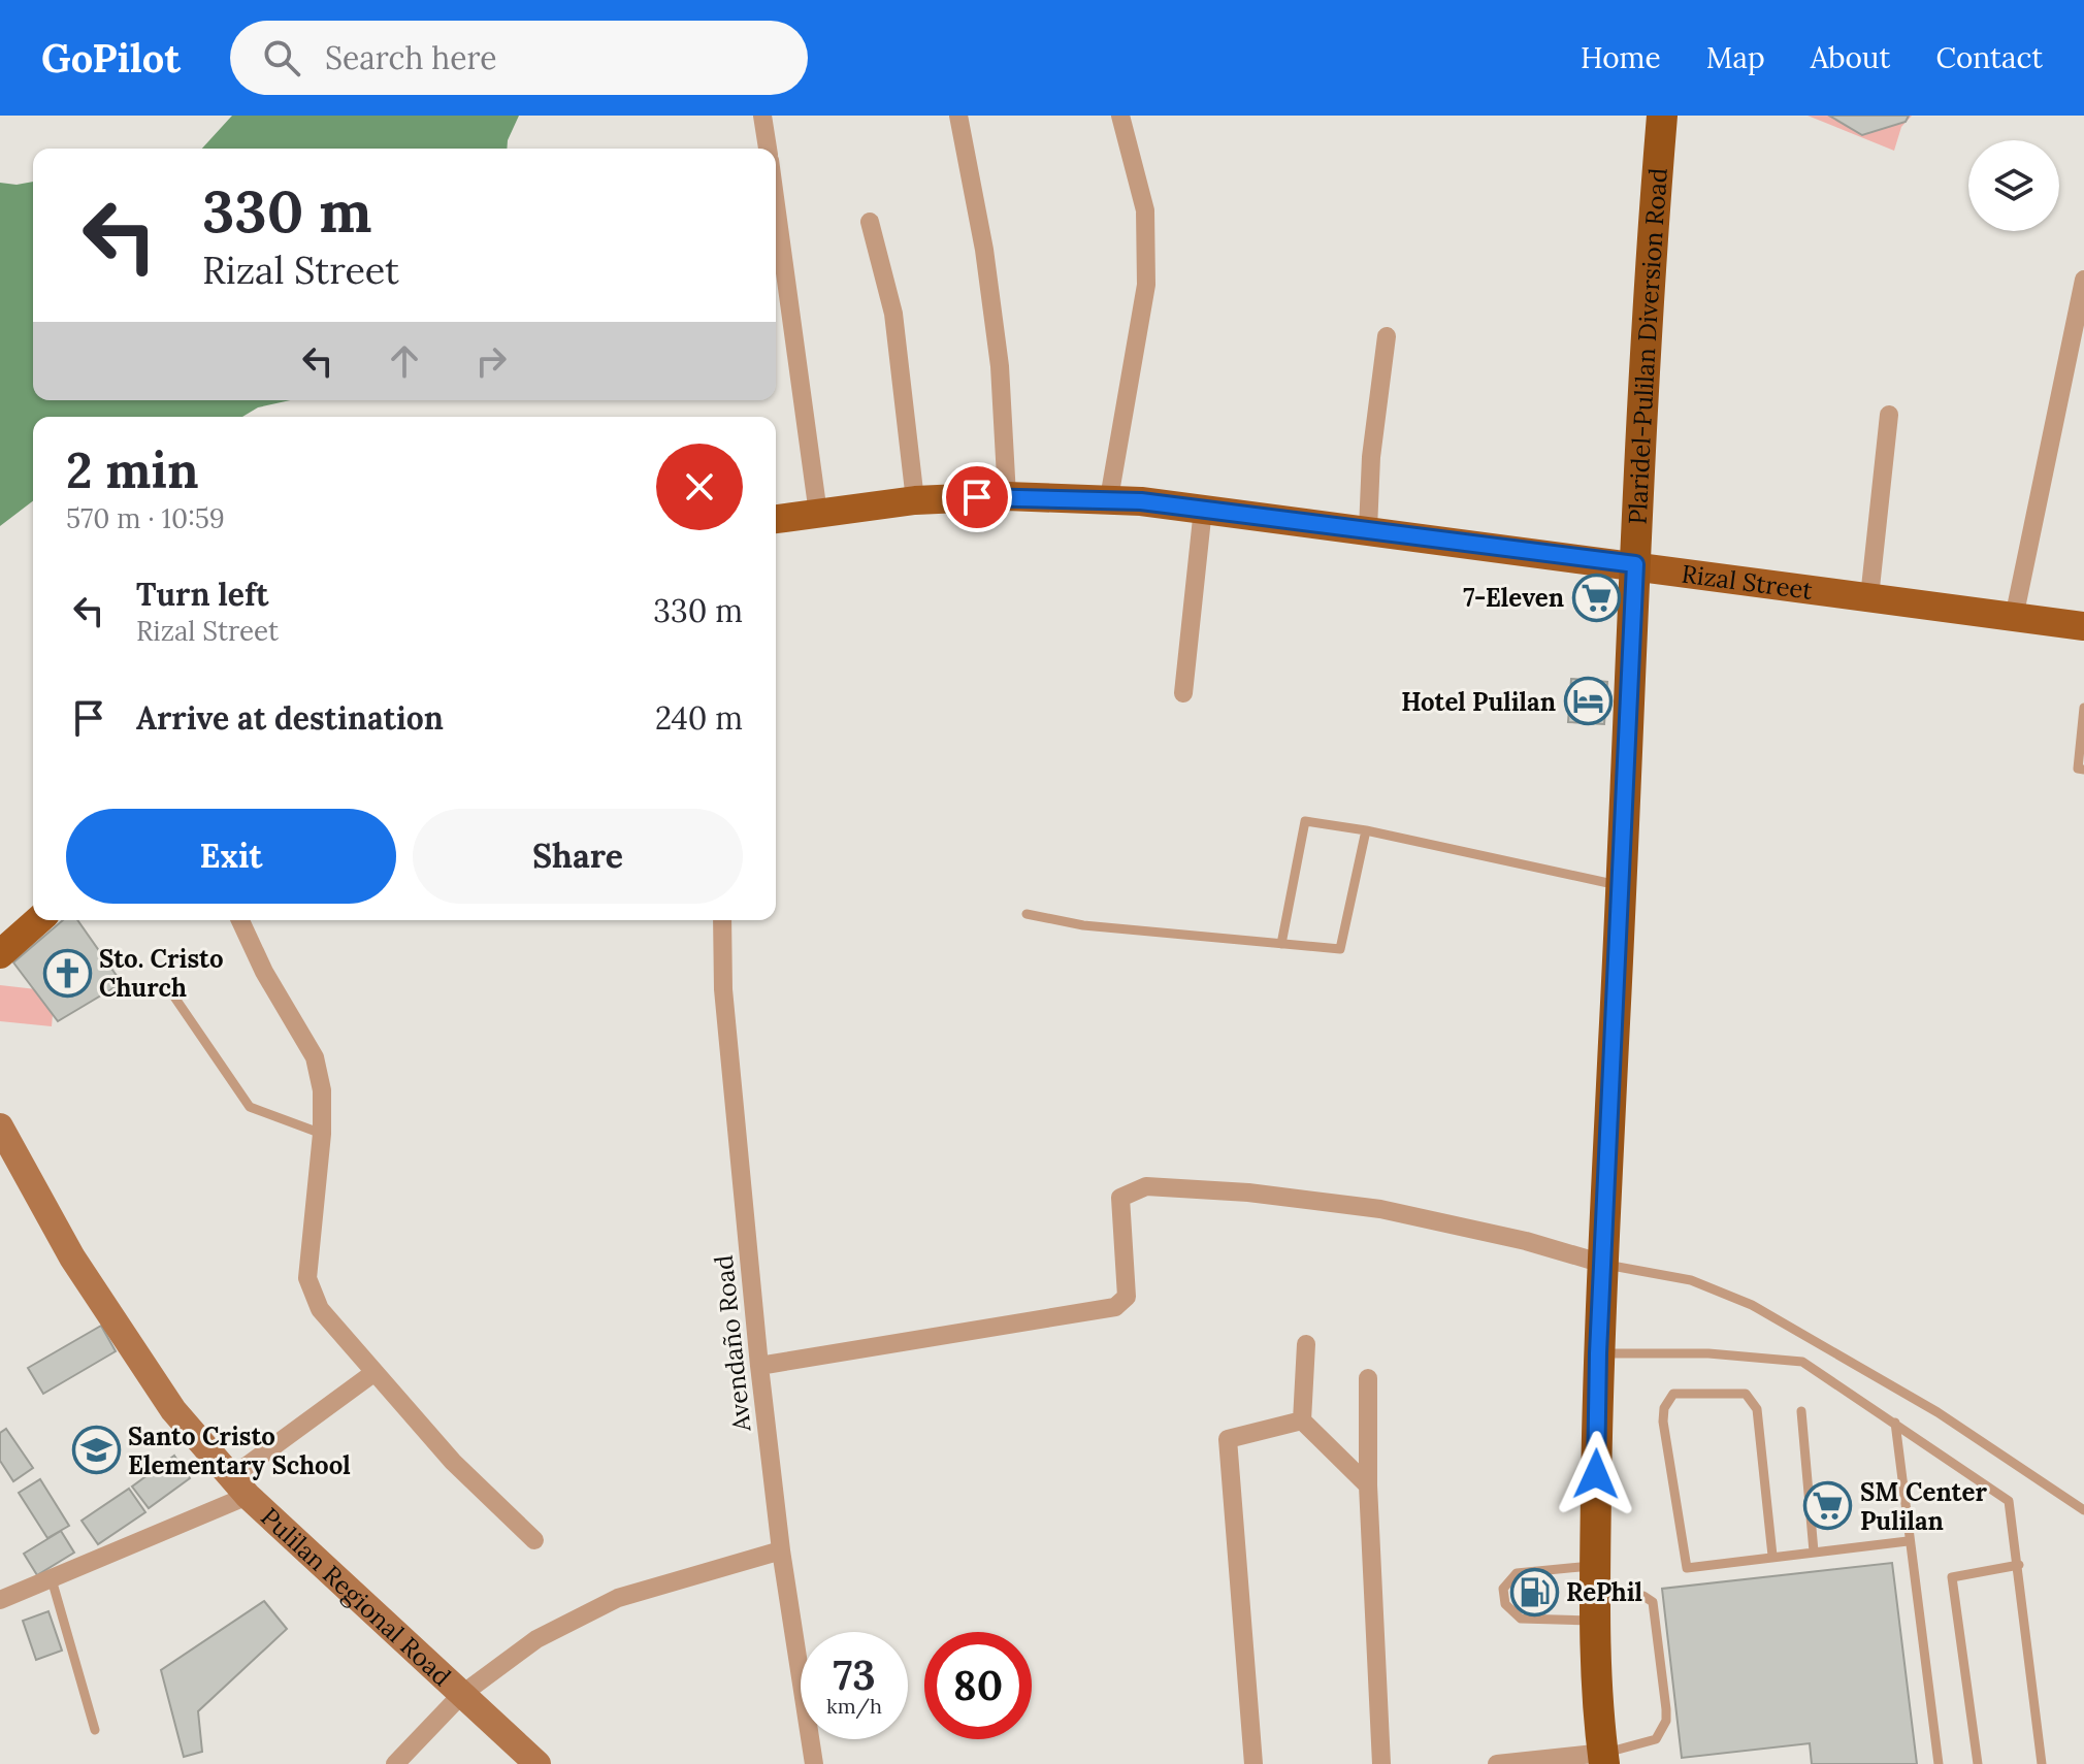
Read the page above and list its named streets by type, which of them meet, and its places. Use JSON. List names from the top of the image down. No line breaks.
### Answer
{"streets":{"highway":["Plaridel-Pulilan Diversion Road"],"main road":["Rizal Street","Pulilan Regional Road"],"street":["Avendaño Road"]},"crossings":[["Plaridel-Pulilan Diversion Road","Rizal Street"]],"places":{"supermarket":["7-Eleven","SM Center Pulilan"],"hotel":["Hotel Pulilan"],"church":["Sto. Cristo Church"],"school or university":["Santo Cristo Elementary School"],"fuel station":["RePhil"]},"page":{"header":"GoPilot","search":"Search here","nav":["Home","Map","About","Contact"],"turn":["330 m","Rizal Street"],"heading":["2 min","570 m · 10:59"],"list":[{"name":"Turn left","note":"Rizal Street","value":"330 m"},{"name":"Arrive at destination","value":"240 m"}],"buttons":["Exit","Share"],"speed":"73 km/h","limit":"80"}}
